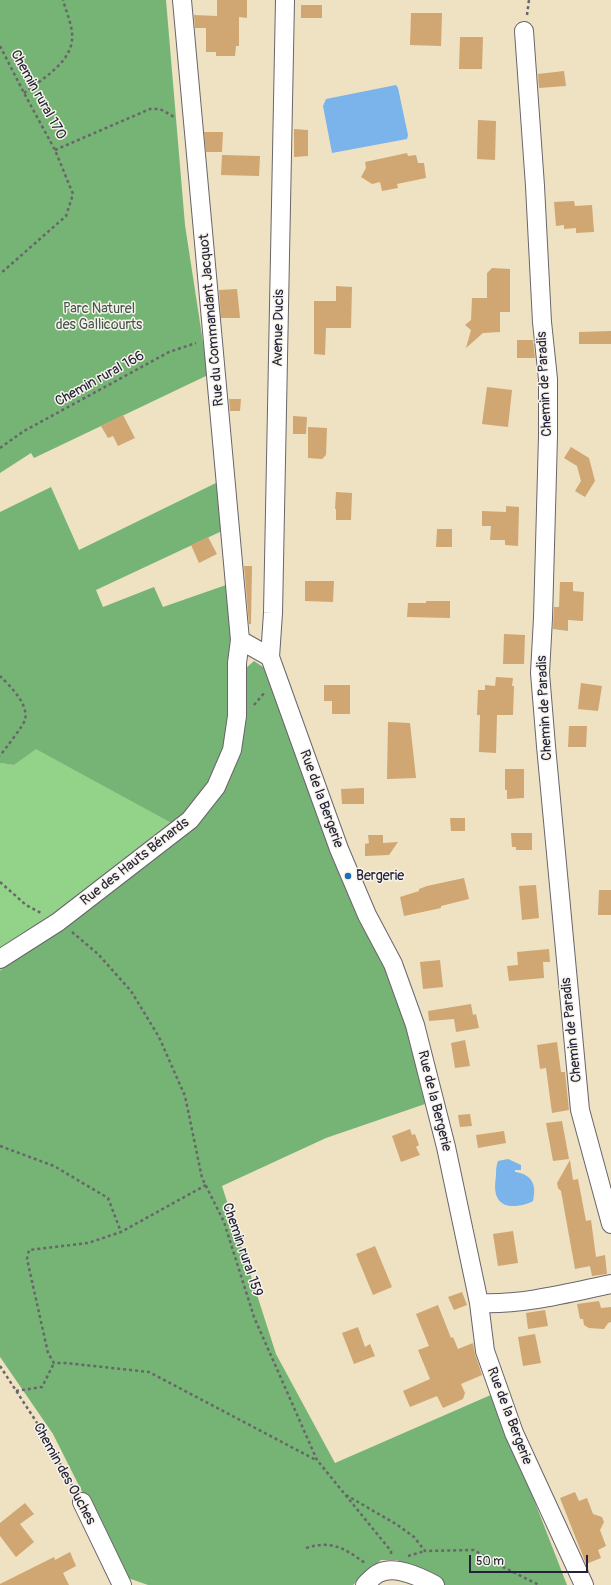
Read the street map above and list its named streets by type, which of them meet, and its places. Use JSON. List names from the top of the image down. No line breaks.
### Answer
{"streets":{"street":["Rue du Commandant Jacquot","Avenue Ducis","Chemin de Paradis","Rue de la Bergerie","Rue des Hauts Bénards","Chemin des Ouches"],"path":["Chemin rural 170","Chemin rural 166","Chemin rural 159"]},"crossings":[["Chemin rural 170","Rue du Commandant Jacquot"],["Rue du Commandant Jacquot","Chemin rural 166"],["Rue du Commandant Jacquot","Rue des Hauts Bénards"],["Avenue Ducis","Rue de la Bergerie"],["Rue des Hauts Bénards","Chemin rural 159"]],"parks":["Parc Naturel des Gallicourts"],"places":["Bergerie"],"scale_bar":"50 m"}
